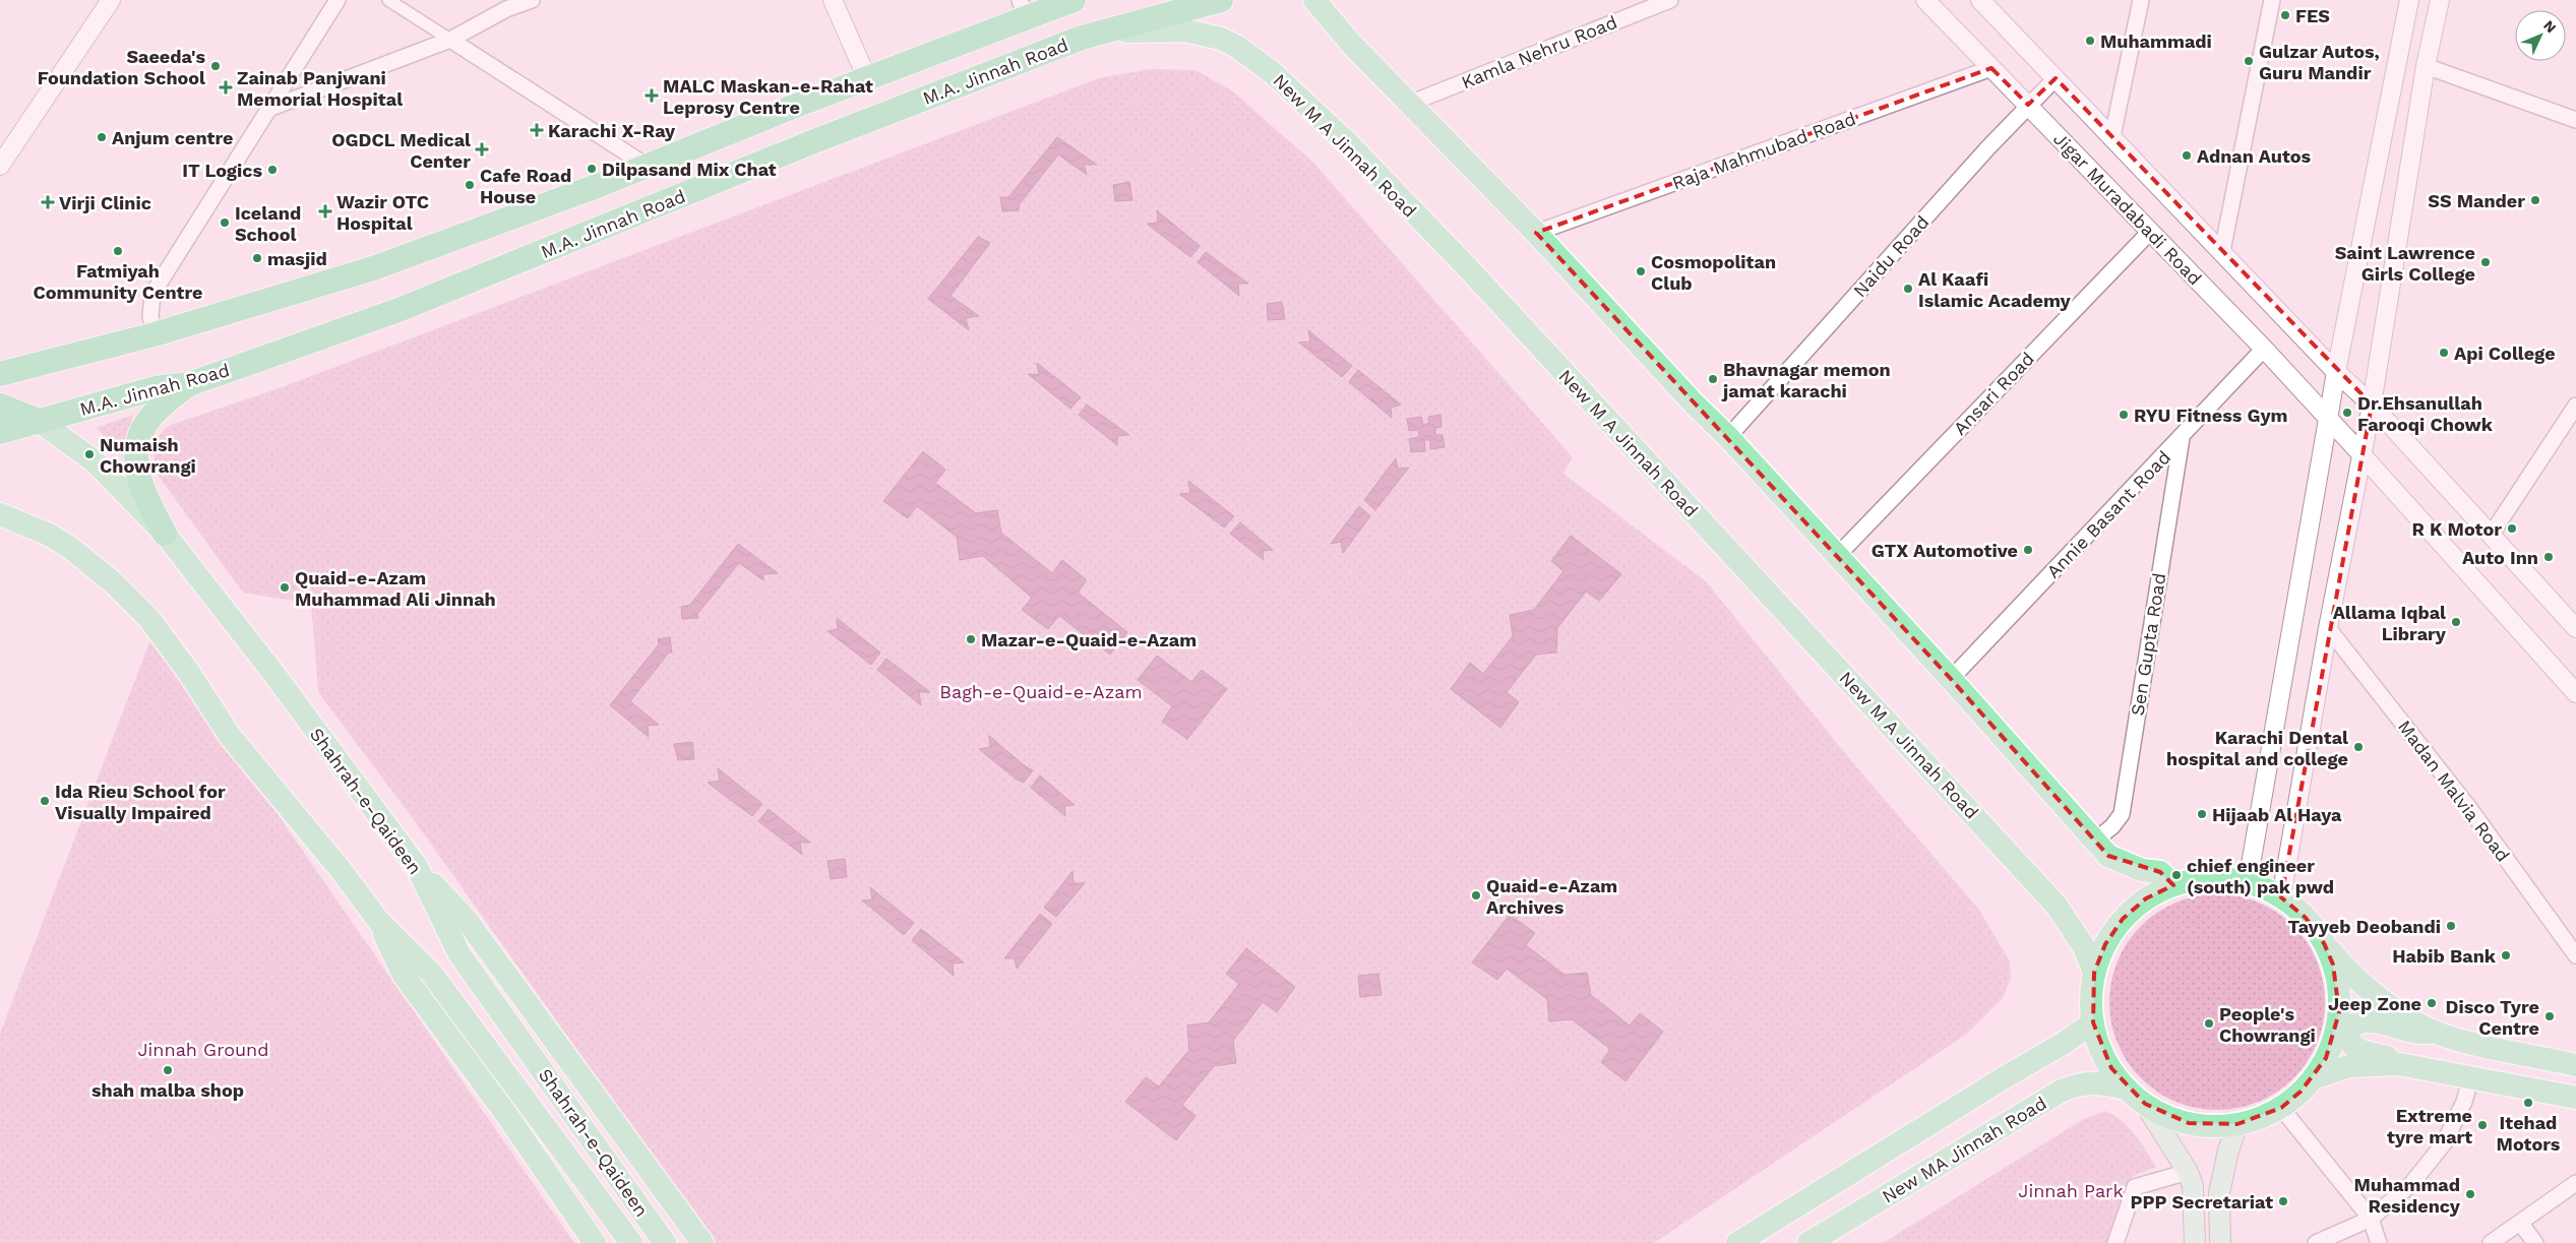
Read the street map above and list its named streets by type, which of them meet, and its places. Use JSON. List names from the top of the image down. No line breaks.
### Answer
{"streets":{"highway":["M.A. Jinnah Road"],"main road":["New M A Jinnah Road","Shahrah-e-Qaideen","New MA Jinnah Road"],"street":["Kamla Nehru Road","Raja Mahmubad Road","Jigar Muradabadi Road","Naidu Road","Ansari Road","Annie Basant Road","Sen Gupta Road","Madan Malvia Road"]},"crossings":[["M.A. Jinnah Road","New M A Jinnah Road"],["M.A. Jinnah Road","Shahrah-e-Qaideen"],["Raja Mahmubad Road","Jigar Muradabadi Road"],["Jigar Muradabadi Road","Naidu Road"],["Jigar Muradabadi Road","Ansari Road"],["Jigar Muradabadi Road","Annie Basant Road"],["Annie Basant Road","Sen Gupta Road"]],"parks":["Bagh-e-Quaid-e-Azam","Jinnah Ground","Jinnah Park"],"places":{"other":["FES","Muhammadi","Gulzar Autos, Guru Mandir","Saeeda's Foundation School","Anjum centre","Adnan Autos","Dilpasand Mix Chat","IT Logics","Cafe Road House","SS Mander","Iceland School","Fatmiyah Community Centre","masjid","Saint Lawrence Girls College","Cosmopolitan Club","Al Kaafi Islamic Academy","Api College","Bhavnagar memon jamat karachi","Dr.Ehsanullah Farooqi Chowk","RYU Fitness Gym","Numaish Chowrangi","R K Motor","GTX Automotive","Auto Inn","Quaid-e-Azam Muhammad Ali Jinnah","Allama Iqbal Library","Mazar-e-Quaid-e-Azam","Karachi Dental hospital and college","Ida Rieu School for Visually Impaired","Hijaab Al Haya","chief engineer (south) pak pwd","Quaid-e-Azam Archives","Tayyeb Deobandi","Habib Bank","Jeep Zone","Disco Tyre Centre","People's Chowrangi","shah malba shop","Itehad Motors","Extreme tyre mart","Muhammad Residency","PPP Secretariat"],"health":["Zainab Panjwani Memorial Hospital","MALC Maskan-e-Rahat Leprosy Centre","Karachi X-Ray","OGDCL Medical Center","Virji Clinic","Wazir OTC Hospital"]},"north":"top right"}
